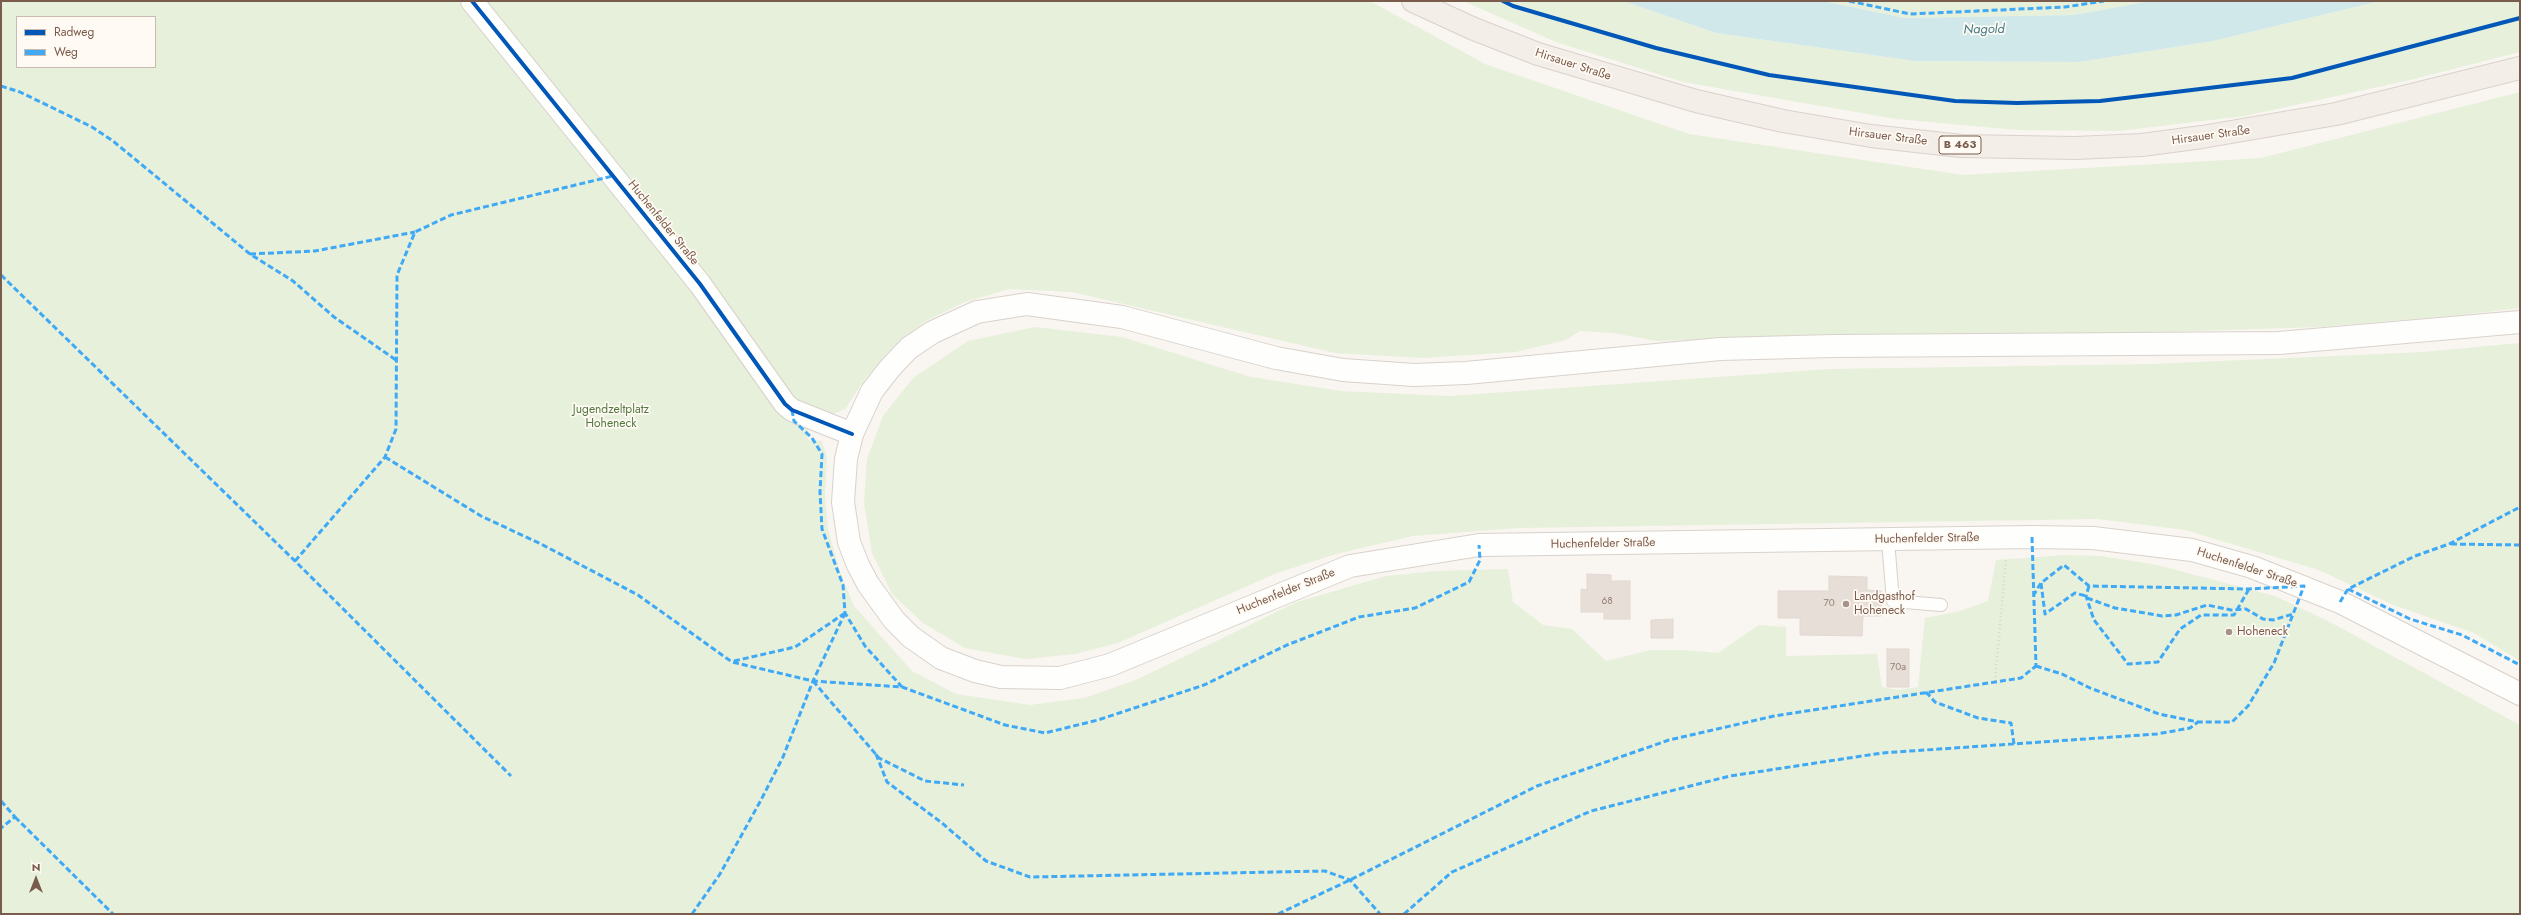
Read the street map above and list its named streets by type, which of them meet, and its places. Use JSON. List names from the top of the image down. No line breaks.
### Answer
{"streets":{"main road":["Hirsauer Straße","B 463","Huchenfelder Straße"]},"water":["Nagold"],"parks":["Jugendzeltplatz Hoheneck"],"places":["Landgasthof Hoheneck","Hoheneck"],"house_numbers":["68","70","70a"],"legend":["Radweg","Weg"],"north":"top"}
